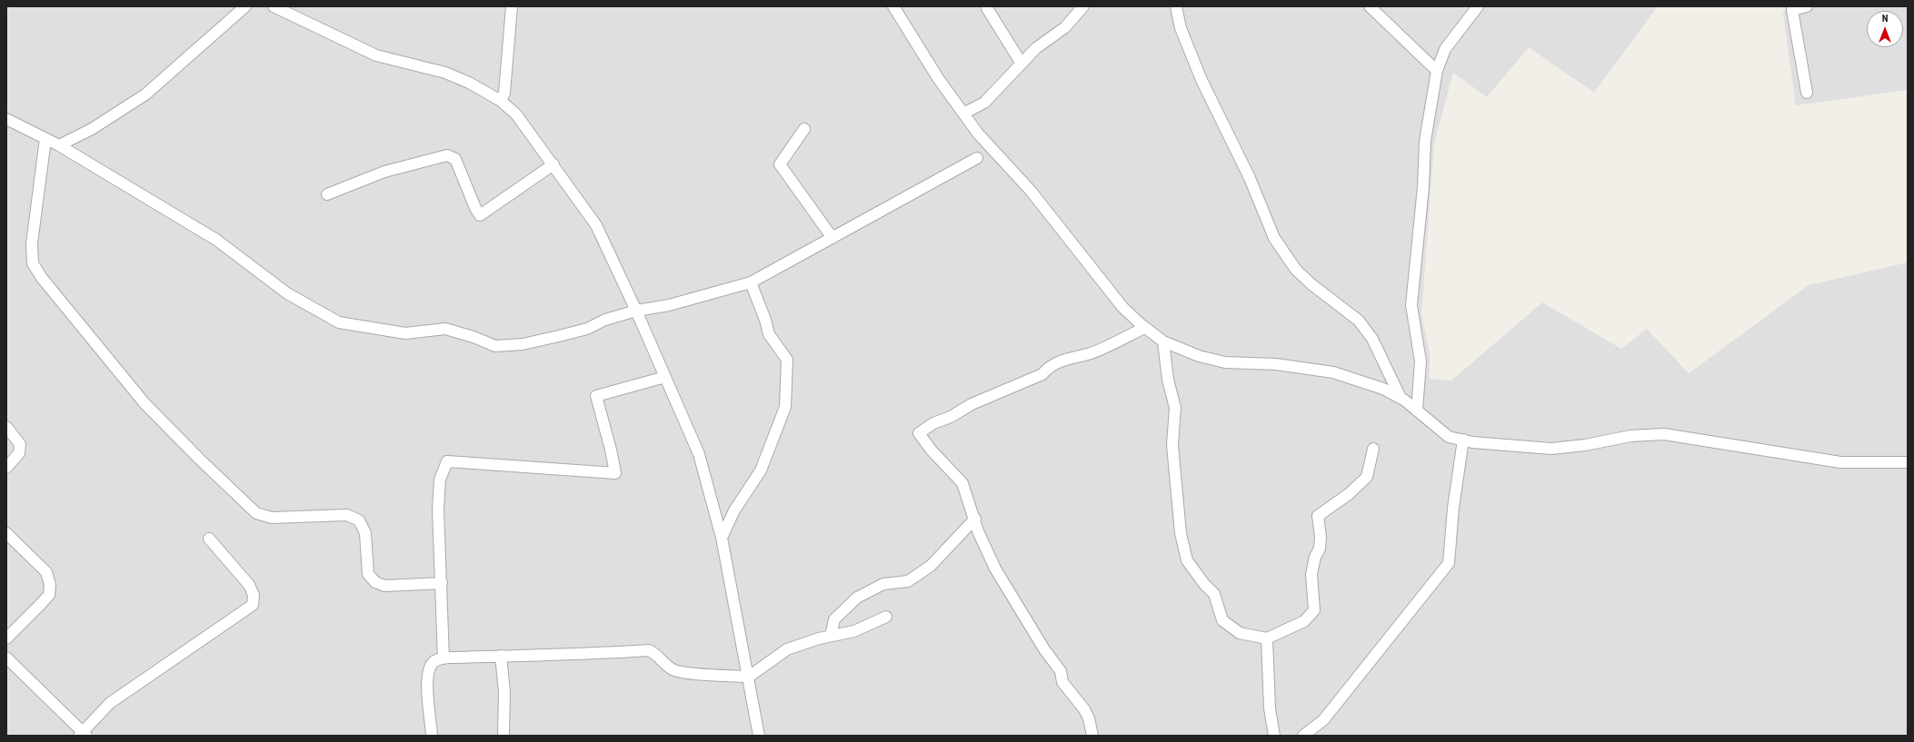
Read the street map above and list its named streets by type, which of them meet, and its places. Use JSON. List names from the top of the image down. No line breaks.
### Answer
{"north":"top"}
